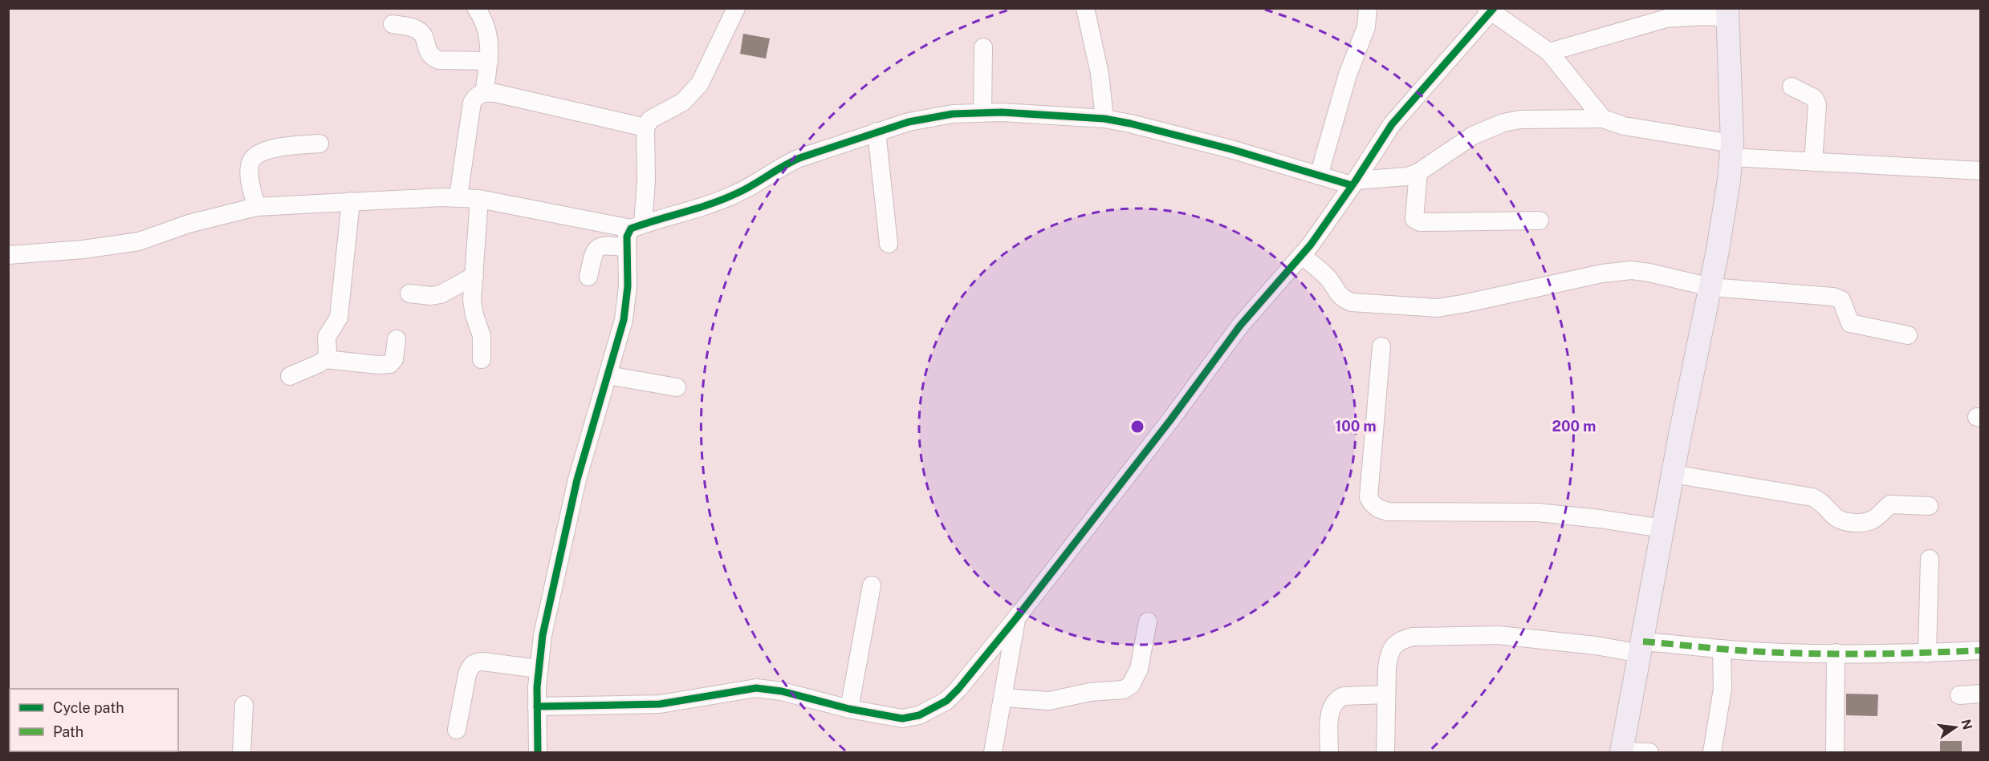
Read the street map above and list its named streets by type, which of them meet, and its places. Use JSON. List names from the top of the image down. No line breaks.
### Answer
{"legend":["Cycle path","Path"],"north":"right","rings":["100 m","200 m"]}
